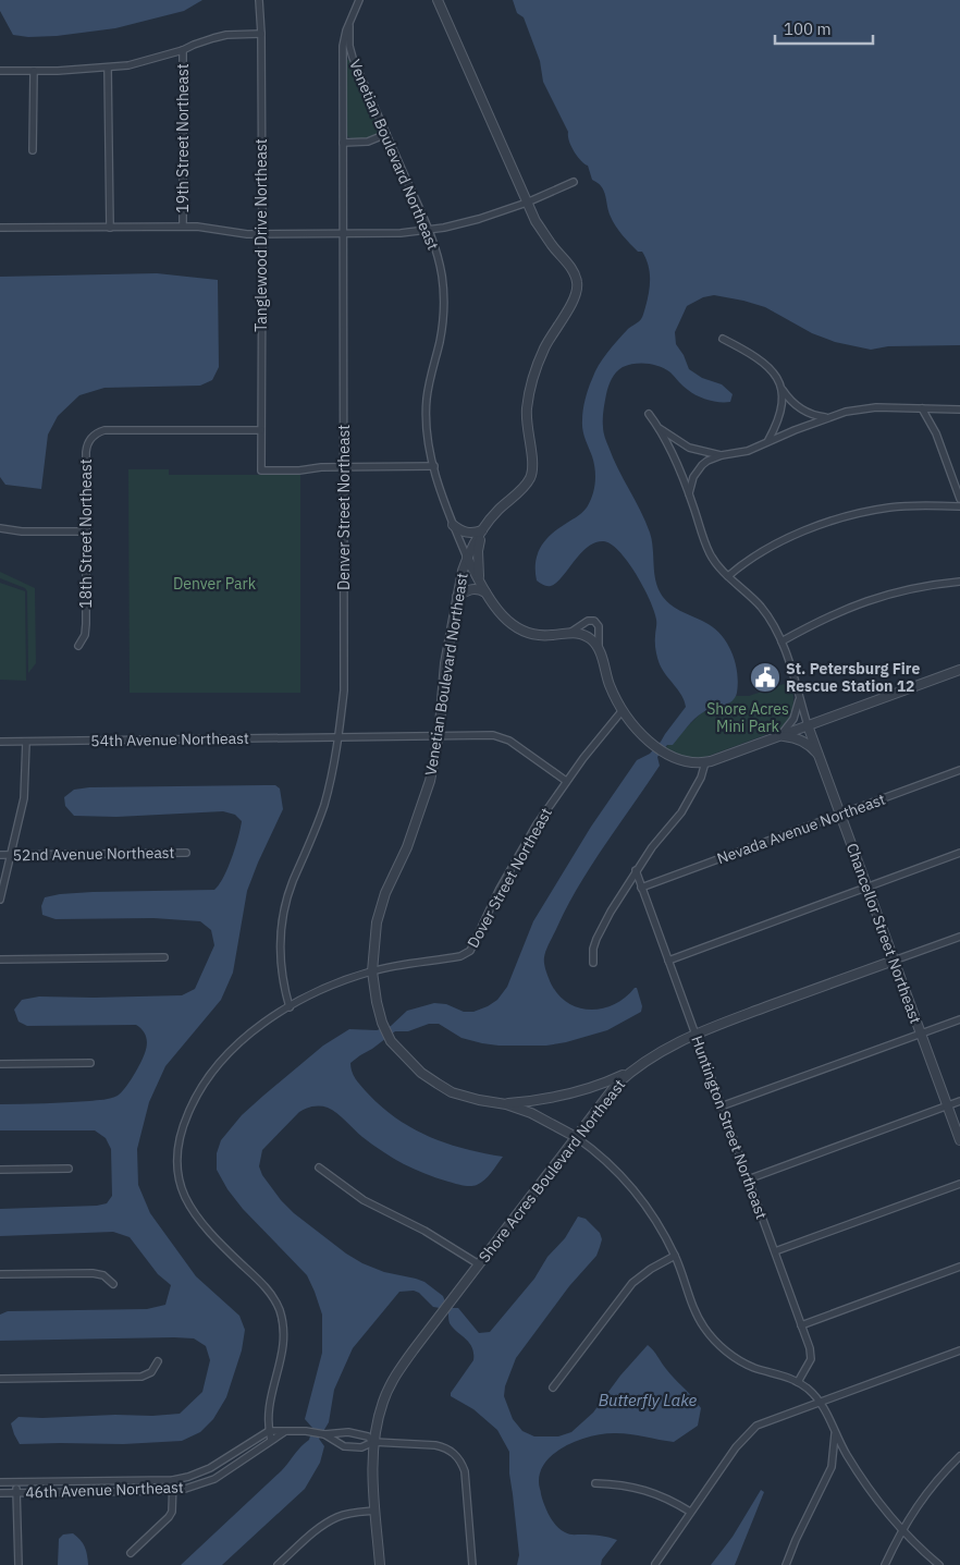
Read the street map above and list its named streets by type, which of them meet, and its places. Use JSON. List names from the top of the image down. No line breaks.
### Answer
{"streets":{"street":["19th Street Northeast","Venetian Boulevard Northeast","Tanglewood Drive Northeast","Denver Street Northeast","18th Street Northeast","54th Avenue Northeast","Nevada Avenue Northeast","52nd Avenue Northeast","Dover Street Northeast","Chancellor Street Northeast","Huntington Street Northeast","Shore Acres Boulevard Northeast","46th Avenue Northeast"]},"crossings":[["Venetian Boulevard Northeast","Denver Street Northeast"],["Venetian Boulevard Northeast","54th Avenue Northeast"],["Venetian Boulevard Northeast","Dover Street Northeast"],["Venetian Boulevard Northeast","Huntington Street Northeast"],["Venetian Boulevard Northeast","Shore Acres Boulevard Northeast"],["Tanglewood Drive Northeast","Denver Street Northeast"],["Tanglewood Drive Northeast","18th Street Northeast"],["Denver Street Northeast","54th Avenue Northeast"],["Denver Street Northeast","Dover Street Northeast"],["54th Avenue Northeast","Dover Street Northeast"],["Nevada Avenue Northeast","Chancellor Street Northeast"],["Nevada Avenue Northeast","Huntington Street Northeast"],["Dover Street Northeast","46th Avenue Northeast"],["Chancellor Street Northeast","Shore Acres Boulevard Northeast"],["Huntington Street Northeast","Shore Acres Boulevard Northeast"],["Shore Acres Boulevard Northeast","46th Avenue Northeast"]],"water":["Butterfly Lake"],"parks":["Denver Park","Shore Acres Mini Park"],"places":{"public building":["St. Petersburg Fire Rescue Station 12"]},"scale_bar":"100 m"}
